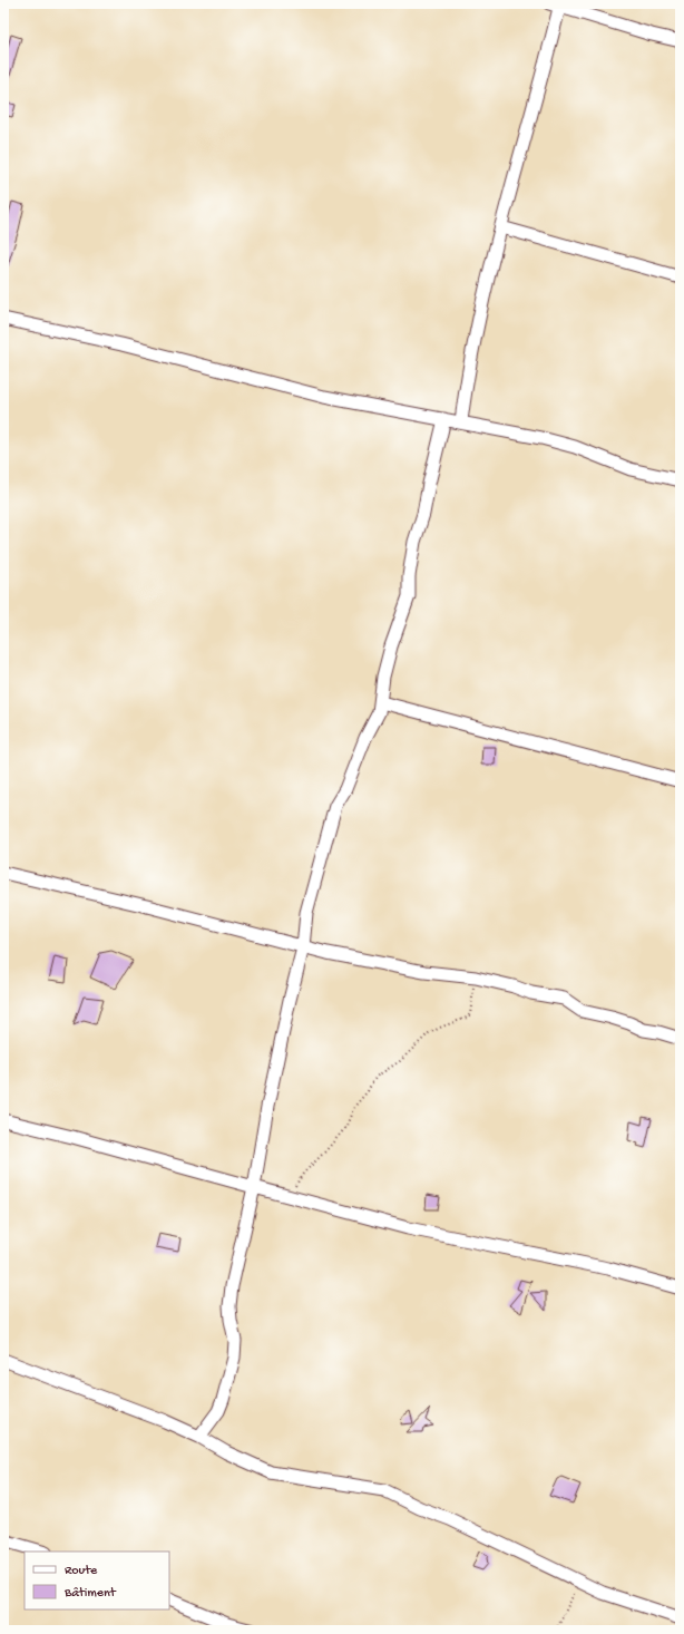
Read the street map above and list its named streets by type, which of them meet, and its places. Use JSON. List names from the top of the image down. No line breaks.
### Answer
{"legend":["Route","Bâtiment"]}
